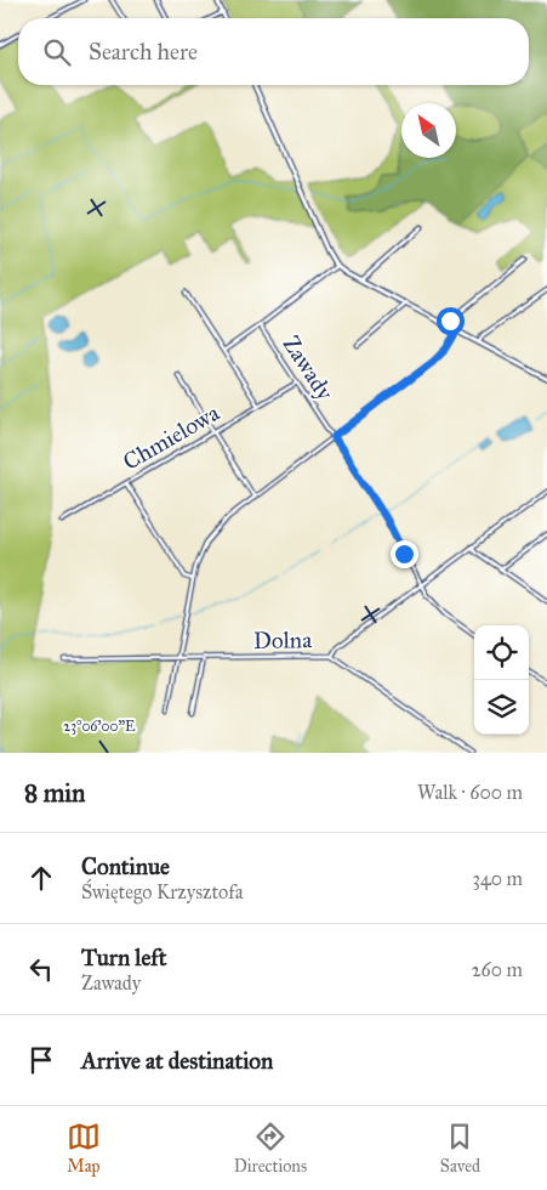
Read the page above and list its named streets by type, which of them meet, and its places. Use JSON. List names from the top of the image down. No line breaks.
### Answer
{"streets":{"street":["Zawady","Chmielowa","Dolna"]},"crossings":[["Zawady","Chmielowa"]],"north":"top left","page":{"search":"Search here","heading":["8 min","Walk · 600 m"],"list":[["Continue","Świętego Krzysztofa","340 m"],["Turn left","Zawady","260 m"],"Arrive at destination"],"nav":["Map","Directions","Saved"]},"coordinates":["23°06'00\"E"]}
